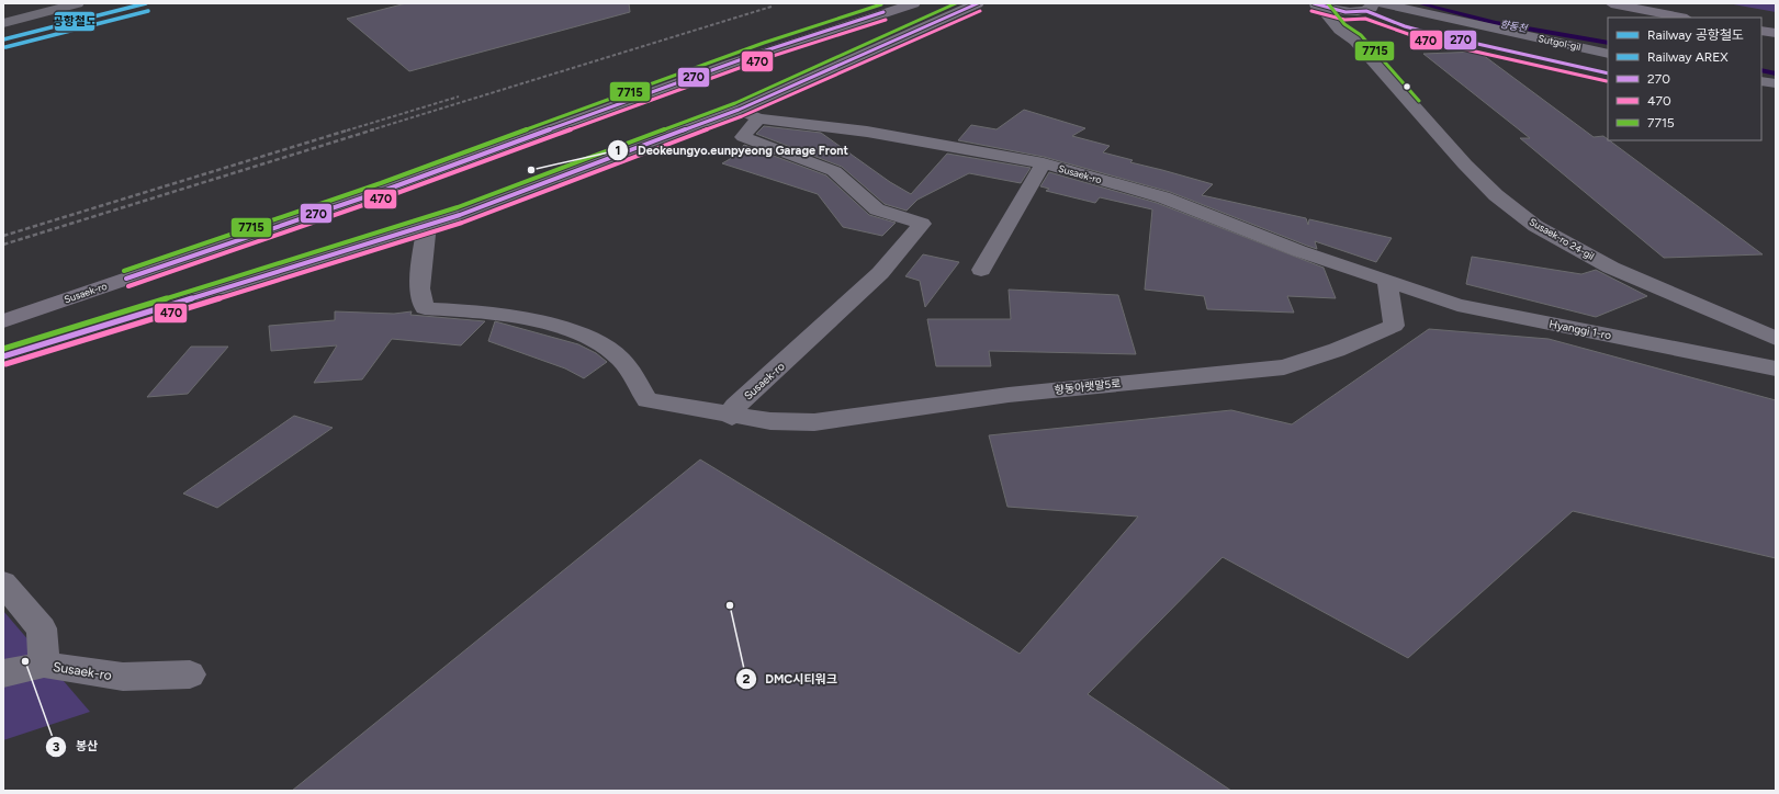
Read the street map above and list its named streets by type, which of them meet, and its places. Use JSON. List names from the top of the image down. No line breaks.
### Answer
{"streets":{"main road":["Susaek-ro"],"street":["Sutgol-gil","Susaek-ro 24-gil","Hyanggi 1-ro","향동아랫말5로"]},"crossings":[["Susaek-ro","Hyanggi 1-ro"],["Susaek-ro","향동아랫말5로"],["Hyanggi 1-ro","향동아랫말5로"]],"water":["향동천"],"places":["Deokeungyo.eunpyeong Garage Front","DMC시티워크","봉산"],"lines":["rail line 공항철도","transit line 270","transit line 7715","rail line AREX","transit line 470"],"legend":["Railway 공항철도","Railway AREX","270","470","7715"]}
